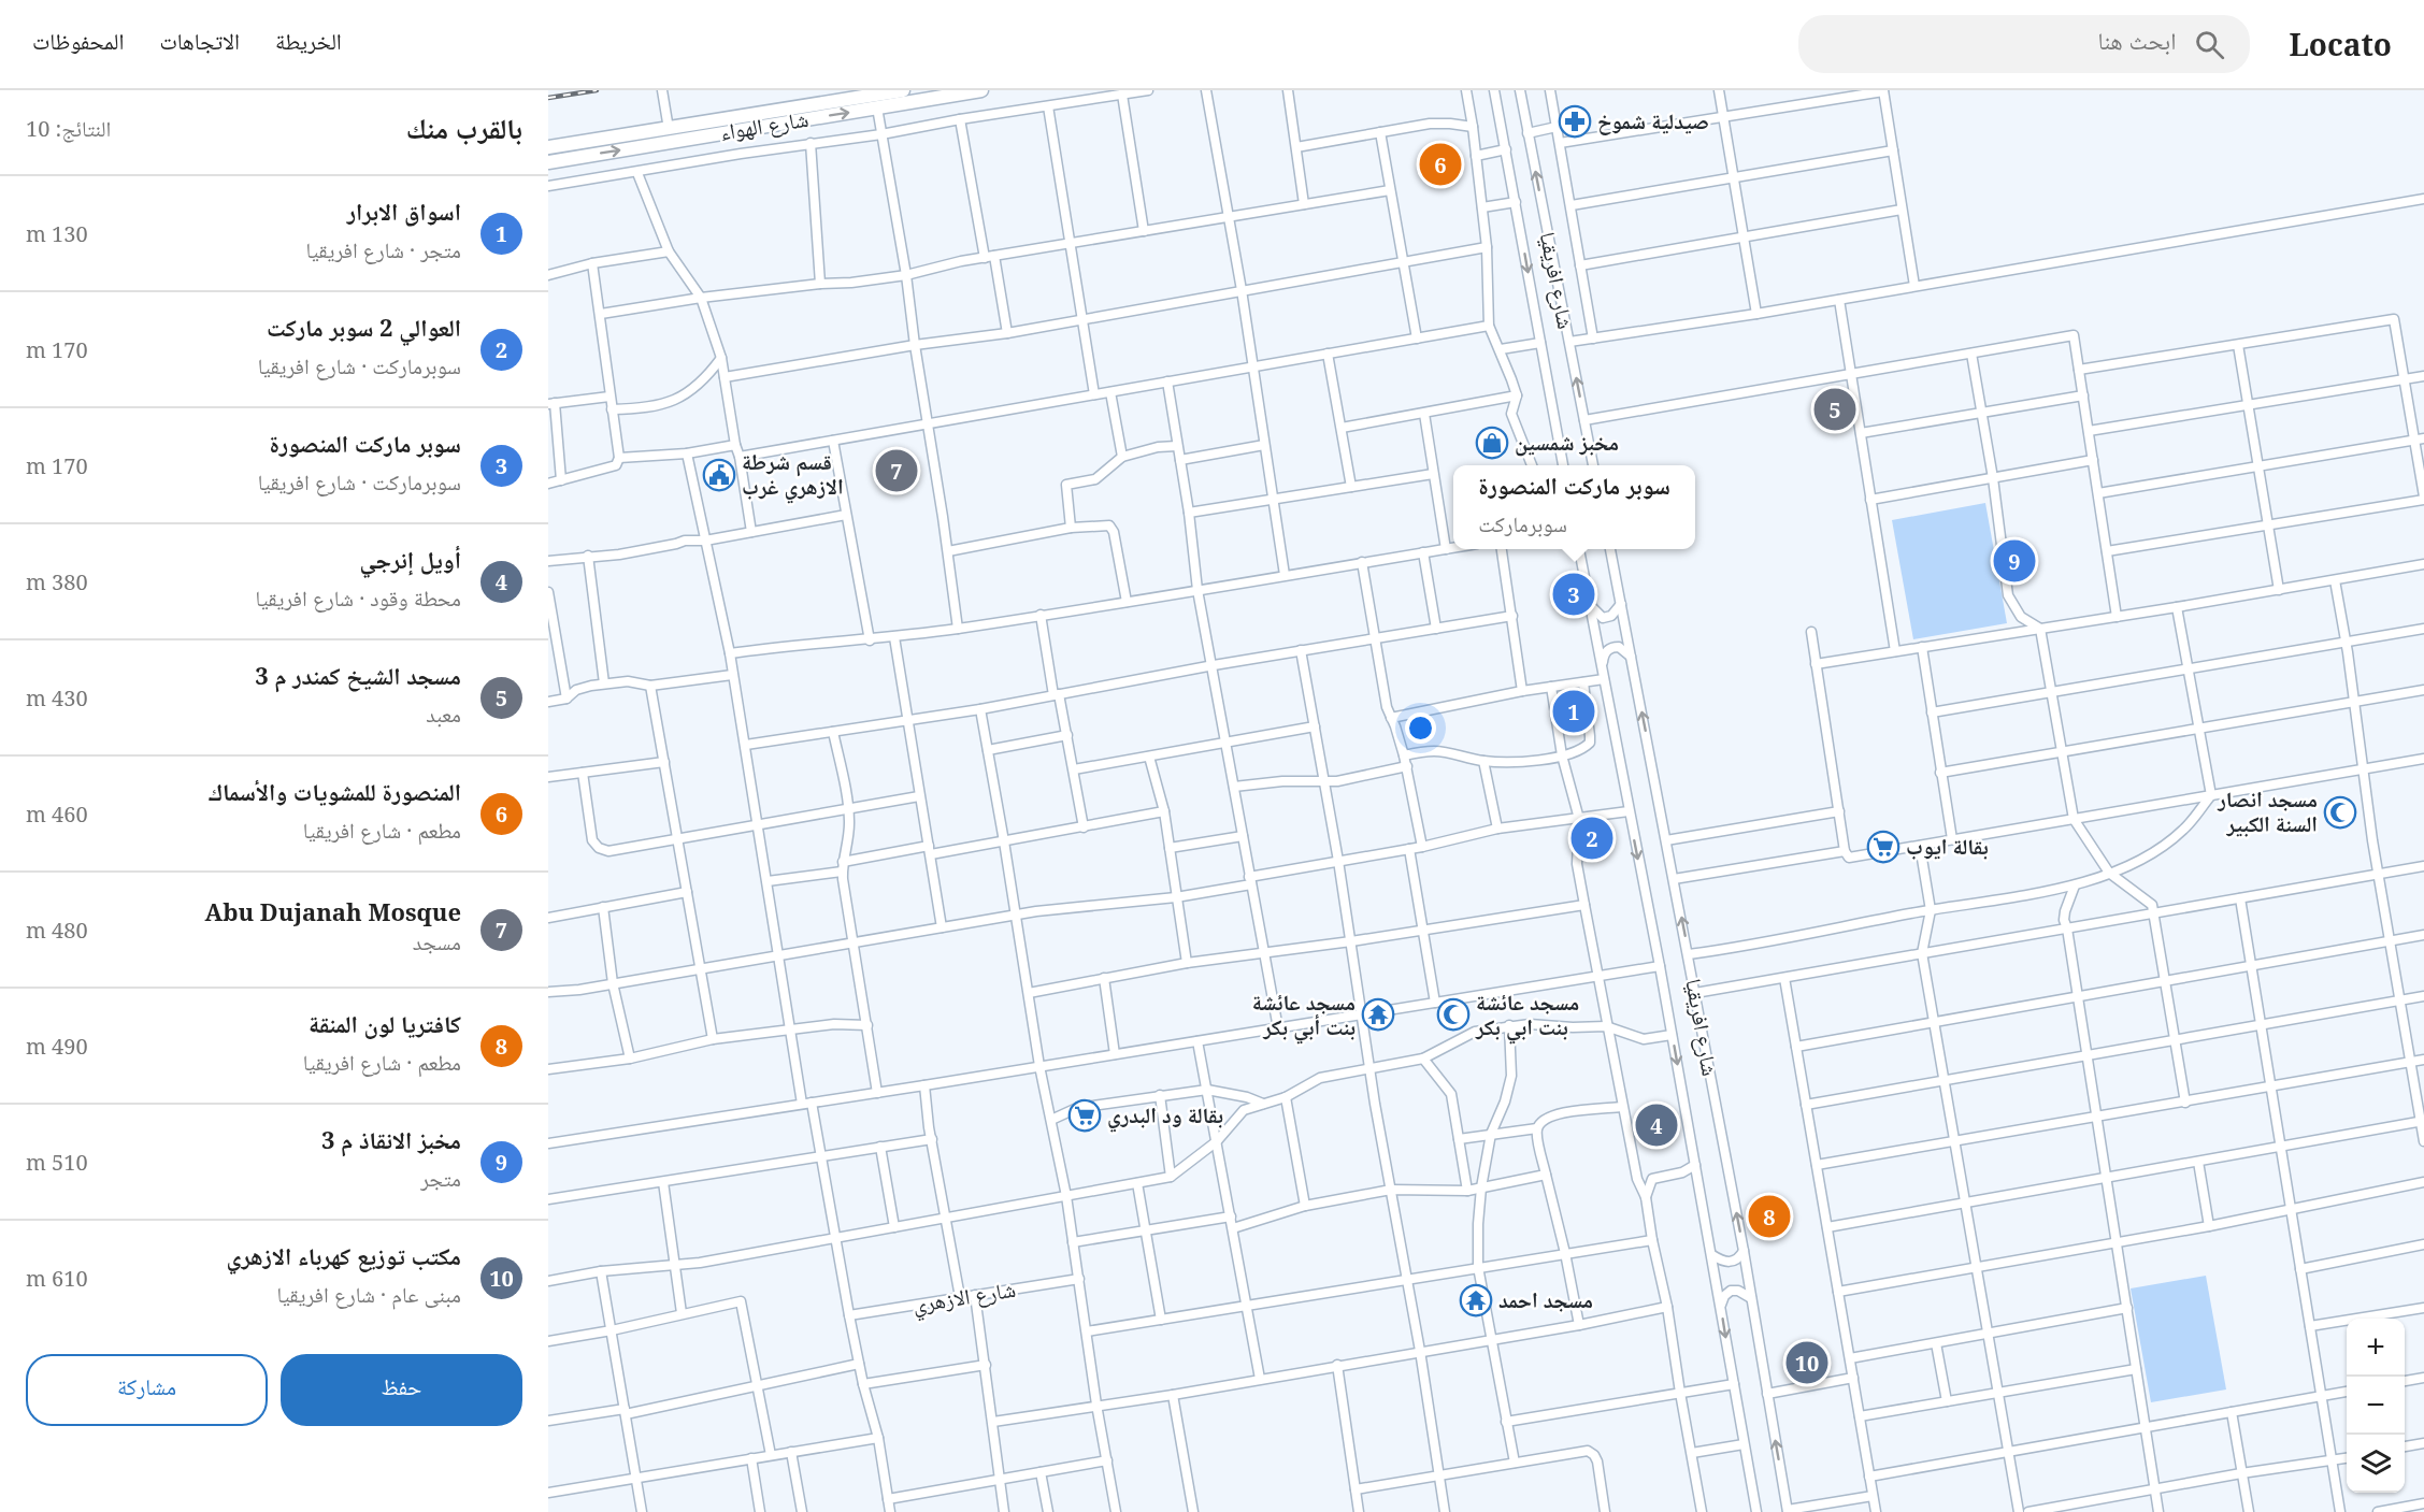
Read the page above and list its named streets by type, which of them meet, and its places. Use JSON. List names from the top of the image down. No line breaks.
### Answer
{"streets":{"highway":["شارع الهواء"],"street":["شارع افريقيا","شارع الازهري"]},"places":{"pharmacy":["صيدلية شموخ"],"shop":["مخبز شمسين"],"public building":["قسم شرطة الازهري غرب"],"mosque":["مسجد انصار السنة الكبير","مسجد عائشة بنت ابي بكر"],"supermarket":["بقالة ايوب","بقالة ود البدري"],"temple":["مسجد عائشة بنت أبي بكر","مسجد احمد"]},"page":{"header":"Locato","search":"ابحث هنا","nav":["الخريطة","الاتجاهات","المحفوظات"],"heading":["بالقرب منك","النتائج: 10"],"pins":["6","5","7","9","3","1","2","4","8","10"],"list":[{"mark":"1","name":"اسواق الابرار","note":"متجر · شارع افريقيا","value":"130 m"},{"mark":"2","name":"العوالي 2 سوبر ماركت","note":"سوبرماركت · شارع افريقيا","value":"170 m"},{"mark":"3","name":"سوبر ماركت المنصورة","note":"سوبرماركت · شارع افريقيا","value":"170 m"},{"mark":"4","name":"أويل إنرجي","note":"محطة وقود · شارع افريقيا","value":"380 m"},{"mark":"5","name":"مسجد الشيخ كمندر م 3","note":"معبد","value":"430 m"},{"mark":"6","name":"المنصورة للمشويات والأسماك","note":"مطعم · شارع افريقيا","value":"460 m"},{"mark":"7","name":"Abu Dujanah Mosque","note":"مسجد","value":"480 m"},{"mark":"8","name":"كافتريا لون المنقة","note":"مطعم · شارع افريقيا","value":"490 m"},{"mark":"9","name":"مخبز الانقاذ م 3","note":"متجر","value":"510 m"},{"mark":"10","name":"مكتب توزيع كهرباء الازهري","note":"مبنى عام · شارع افريقيا","value":"610 m"}],"popup":["سوبر ماركت المنصورة","سوبرماركت"],"map_buttons":["+","−"],"buttons":["حفظ","مشاركة"]}}
